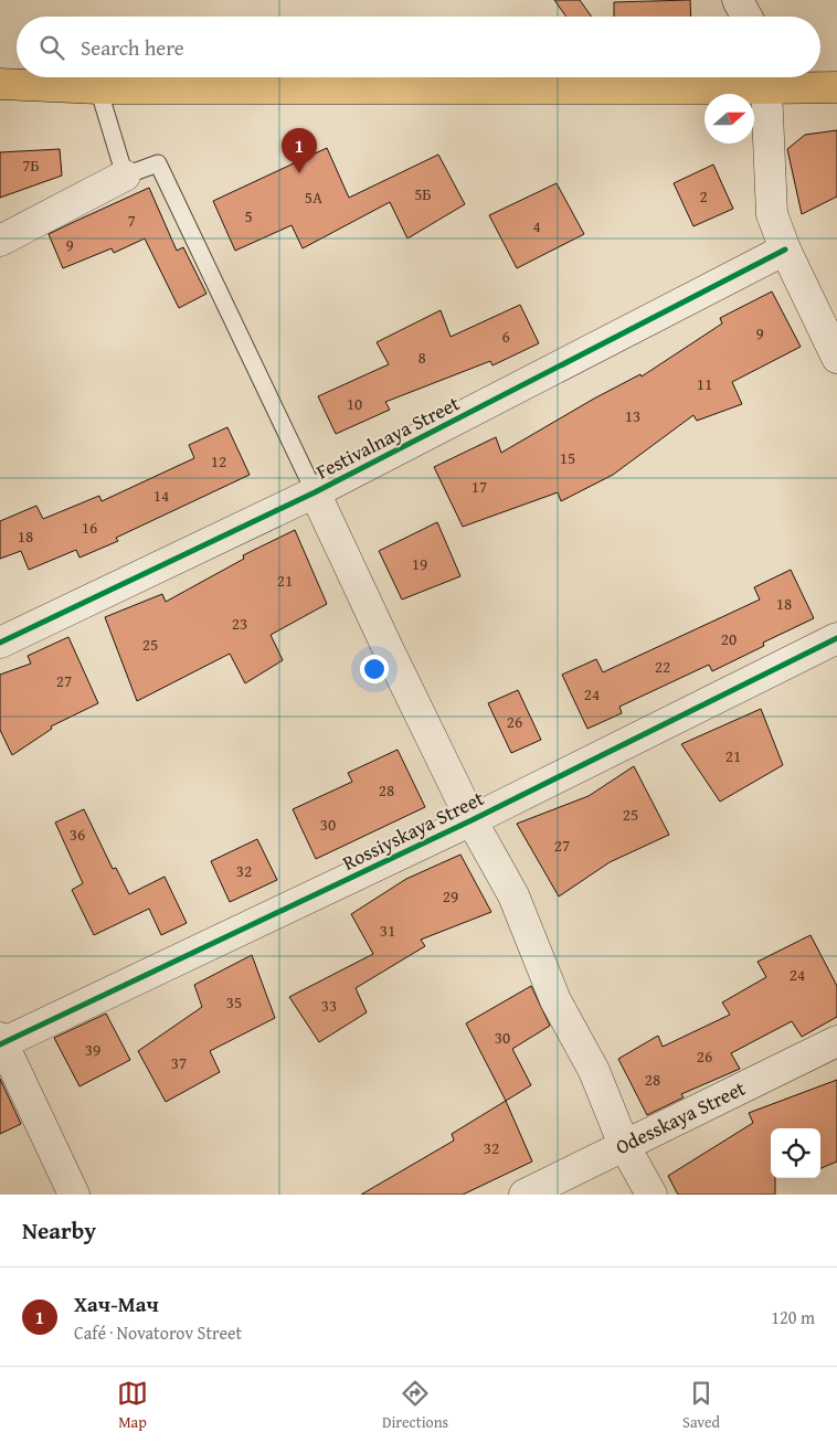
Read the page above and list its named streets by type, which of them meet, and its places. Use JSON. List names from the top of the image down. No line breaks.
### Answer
{"streets":{"street":["Festivalnaya Street","Rossiyskaya Street","Odesskaya Street"]},"house_numbers":["7Б","5Б","2","5А","5","7","4","9","9","6","8","11","10","13","15","12","17","14","16","18","19","21","18","23","20","25","22","27","24","26","21","28","25","30","36","27","32","29","31","24","35","33","30","39","26","37","28","32"],"north":"right","page":{"search":"Search here","pins":"1","heading":"Nearby","list":[{"mark":"1","name":"Хач-Мач","note":"Café · Novatorov Street","value":"120 m"}],"nav":["Map","Directions","Saved"]}}
